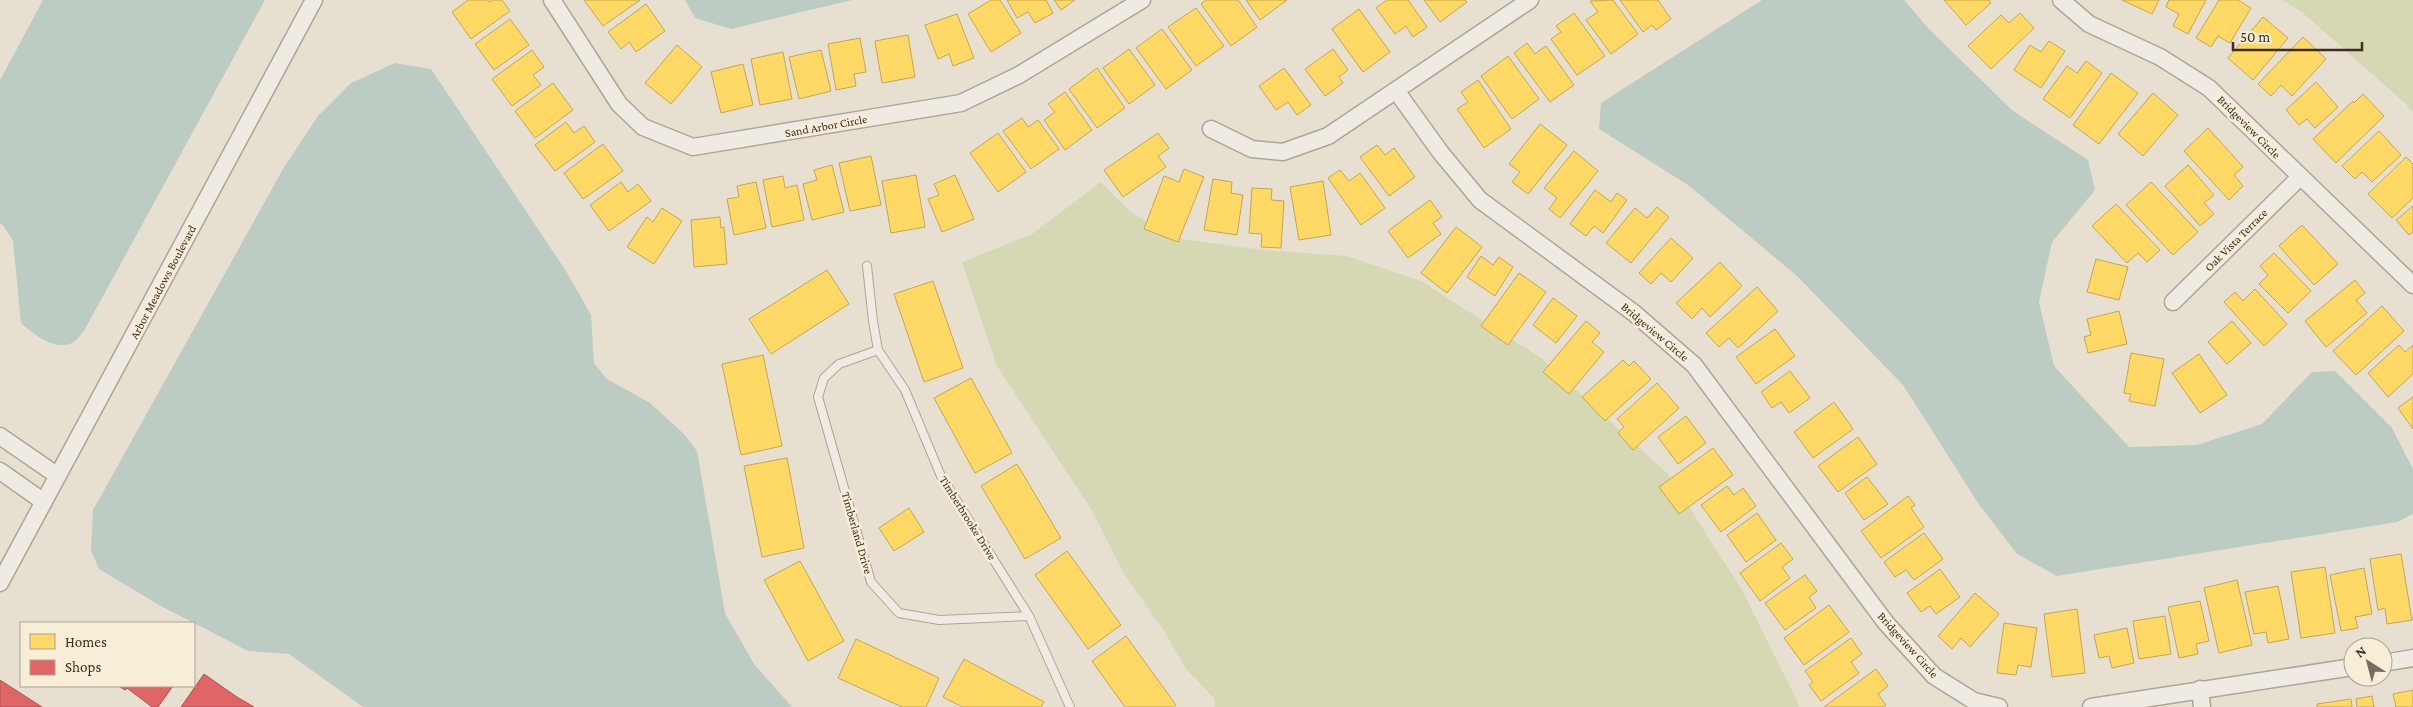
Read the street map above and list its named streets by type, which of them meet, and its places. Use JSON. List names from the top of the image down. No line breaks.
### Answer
{"streets":{"street":["Sand Arbor Circle","Bridgeview Circle","Oak Vista Terrace","Arbor Meadows Boulevard"],"lane":["Timberbrooke Drive","Timberland Drive"]},"crossings":[["Bridgeview Circle","Oak Vista Terrace"],["Timberbrooke Drive","Timberland Drive"]],"legend":["Homes","Shops"],"scale_bar":"50 m","north":"top left"}
